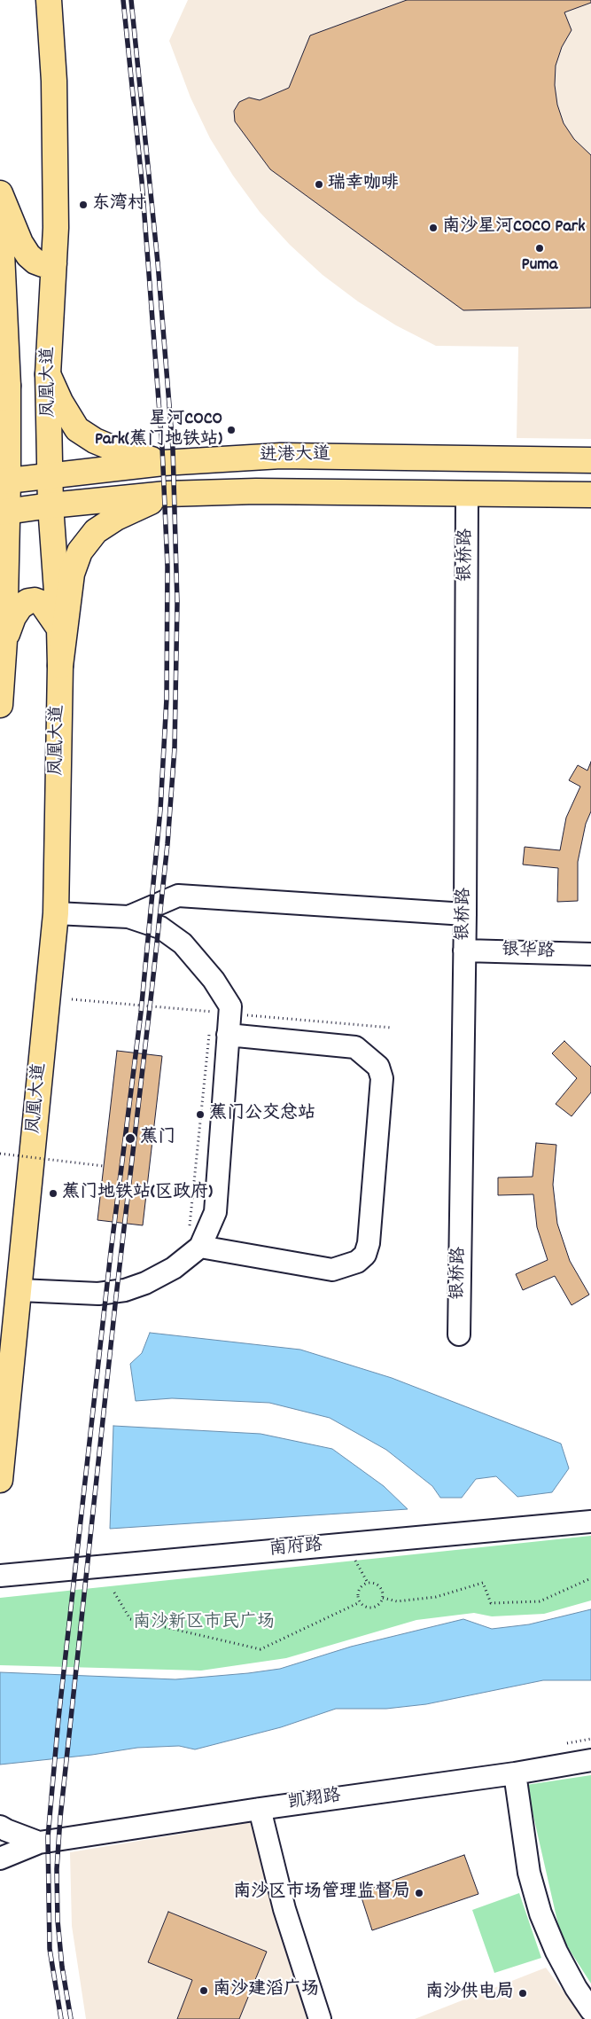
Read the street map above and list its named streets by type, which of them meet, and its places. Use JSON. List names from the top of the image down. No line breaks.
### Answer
{"streets":{"main road":["凤凰大道","进港大道"],"street":["银桥路","银华路","南府路","凯翔路"]},"crossings":[["凤凰大道","进港大道"],["进港大道","银桥路"],["银桥路","银华路"]],"parks":["南沙新区市民广场"],"places":["瑞幸咖啡","东湾村","南沙星河COCO Park","Puma","星河COCO Park(蕉门地铁站)","蕉门公交总站","蕉门","蕉门地铁站(区政府)","南沙区市场管理监督局","南沙建滔广场","南沙供电局"]}
